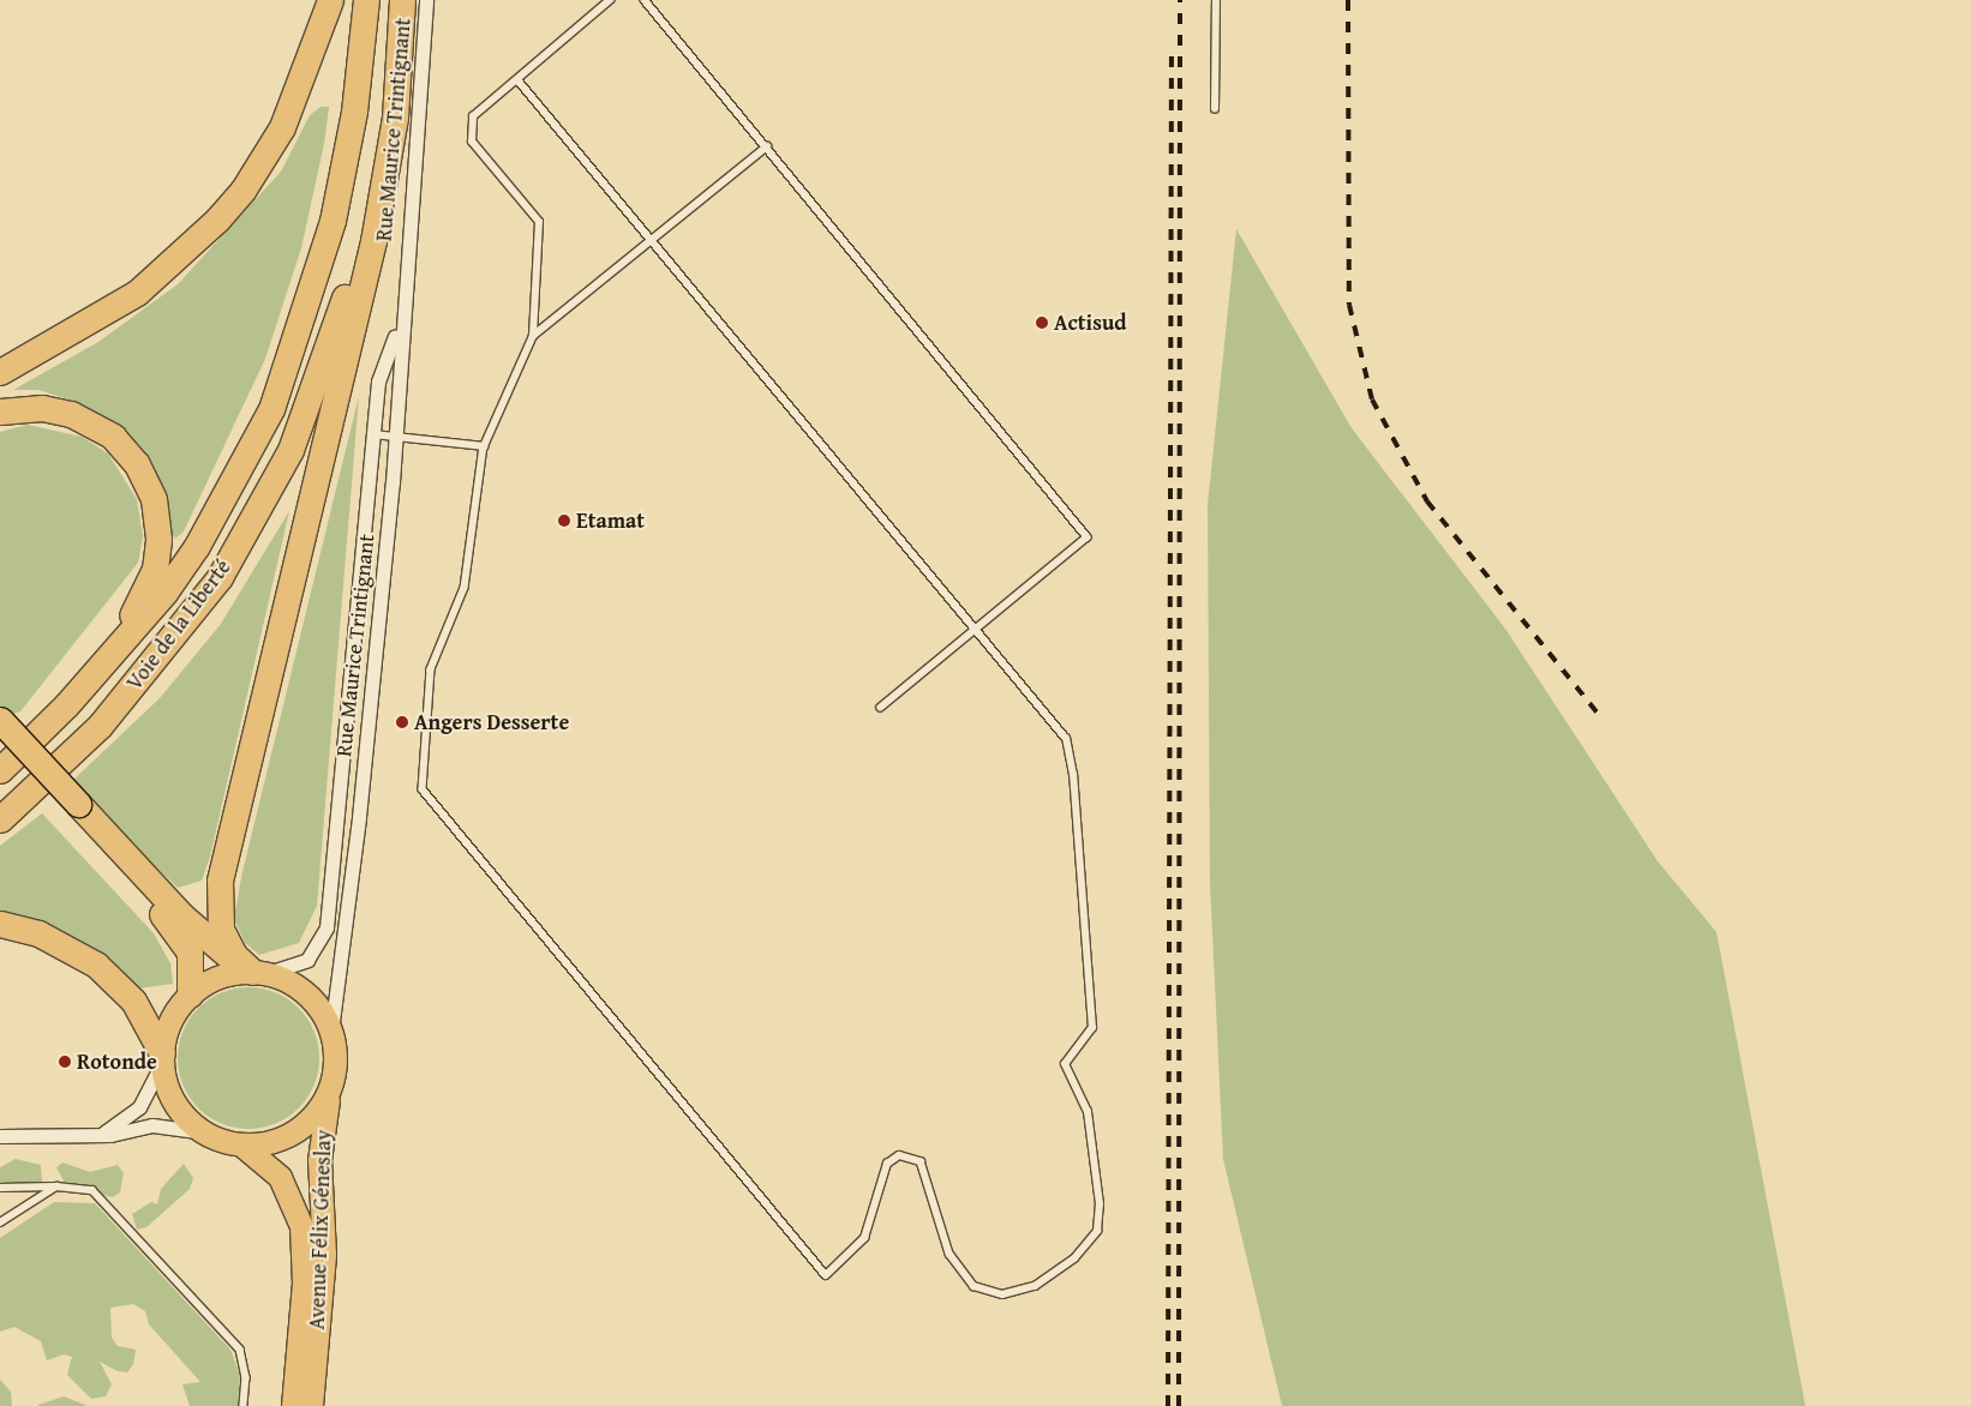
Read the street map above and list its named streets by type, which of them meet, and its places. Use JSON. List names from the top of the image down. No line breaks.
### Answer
{"streets":{"highway":["Voie de la Liberté"],"main road":["Avenue Félix Géneslay"],"street":["Rue Maurice Trintignant"]},"crossings":[["Rue Maurice Trintignant","Avenue Félix Géneslay"]],"places":["Actisud","Etamat","Angers Desserte","Rotonde"]}
